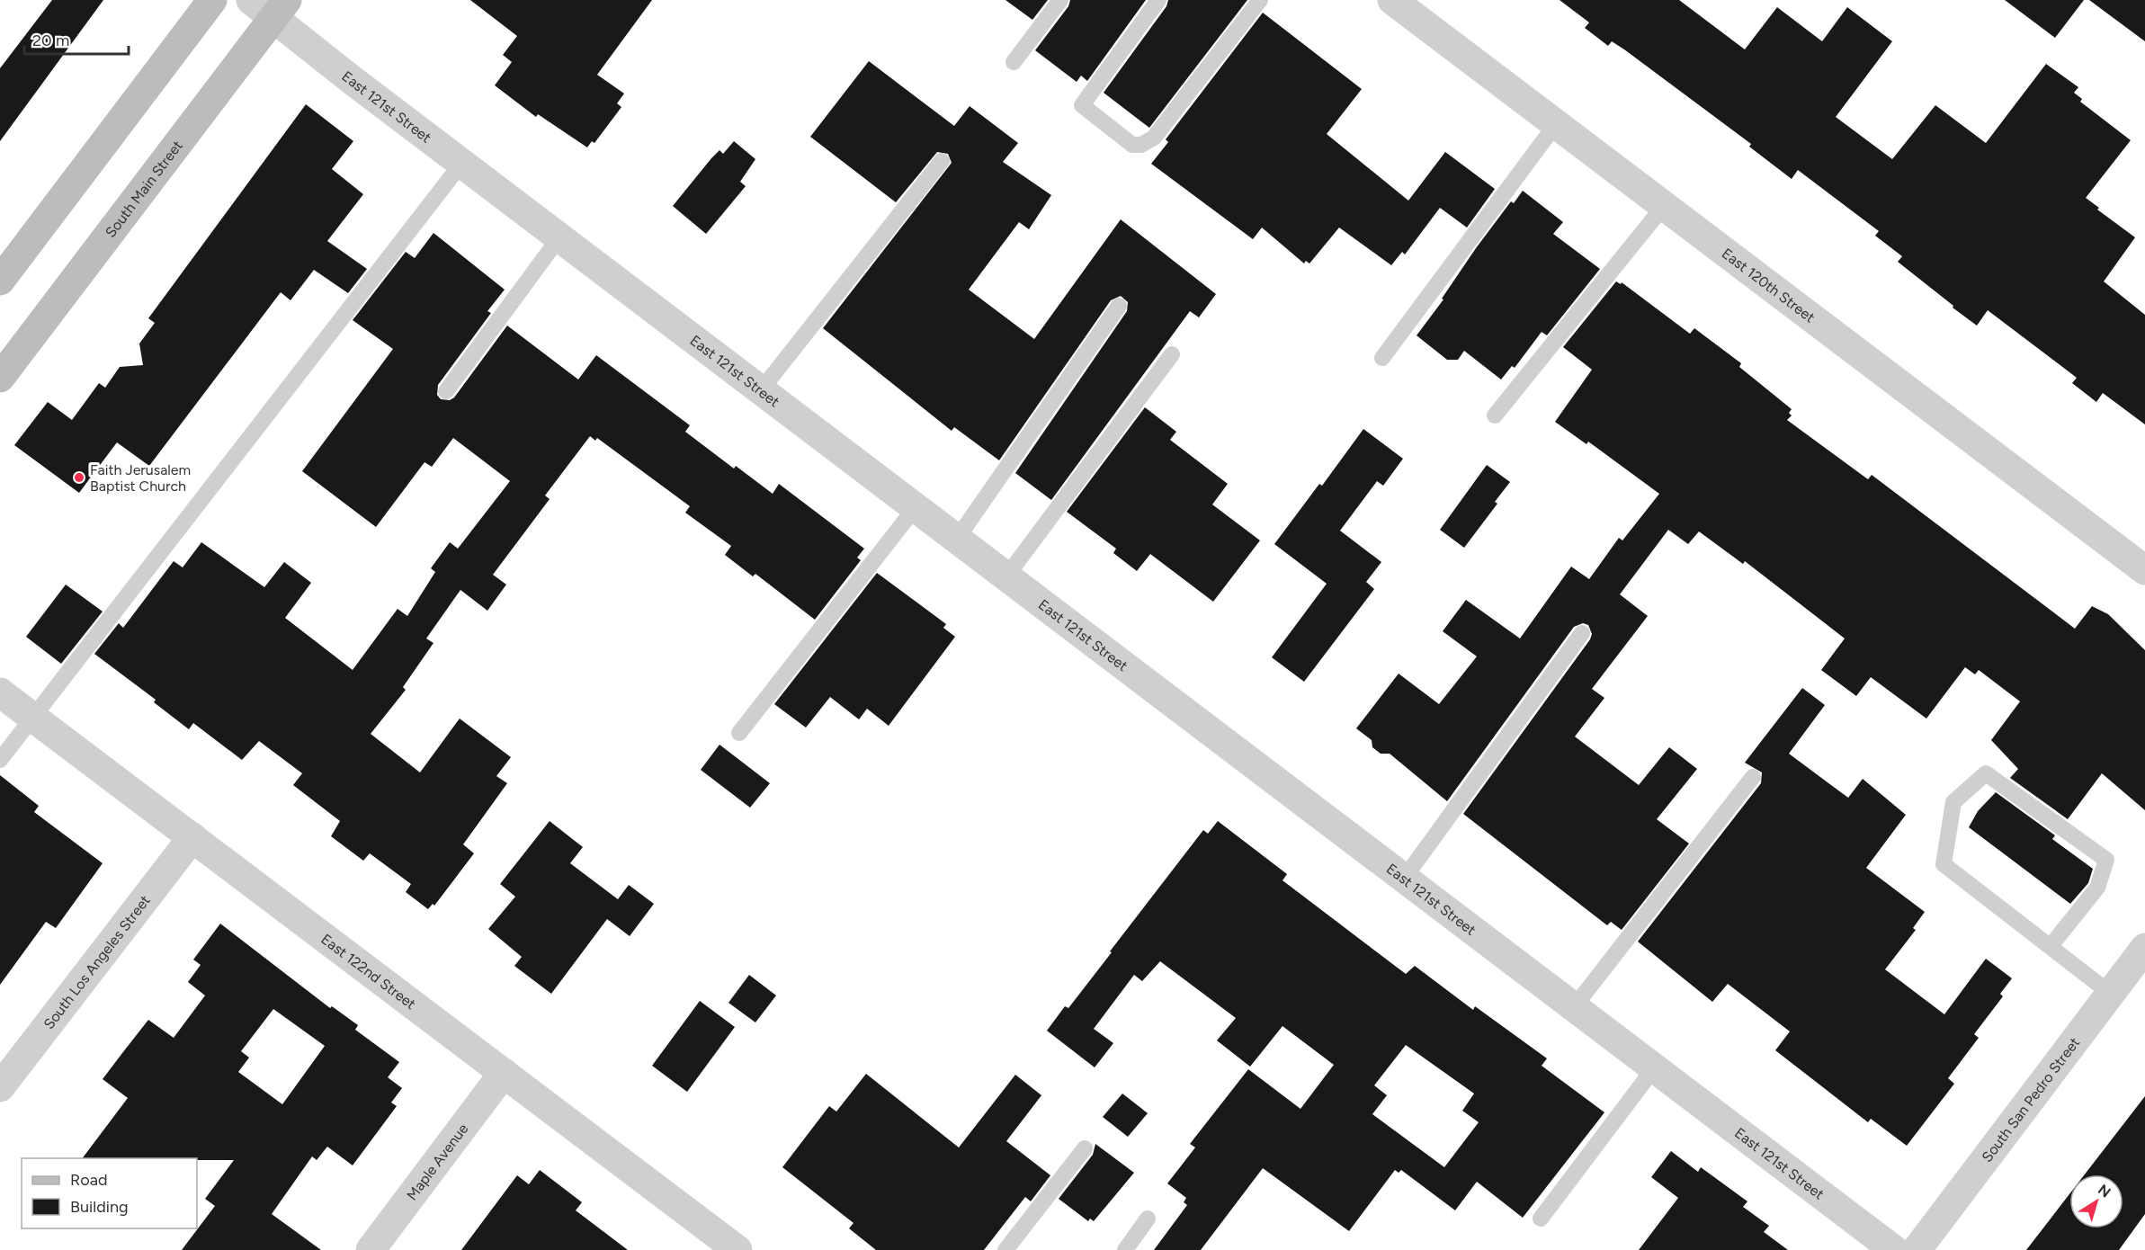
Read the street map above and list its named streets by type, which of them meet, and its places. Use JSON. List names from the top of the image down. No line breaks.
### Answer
{"streets":{"main road":["South Main Street"],"street":["East 121st Street","East 120th Street","South Los Angeles Street","East 122nd Street","South San Pedro Street","Maple Avenue"]},"crossings":[["East 121st Street","South Main Street"],["South Los Angeles Street","East 122nd Street"],["East 122nd Street","Maple Avenue"]],"places":["Faith Jerusalem Baptist Church"],"legend":["Road","Building"],"scale_bar":"20 m","north":"top right"}
